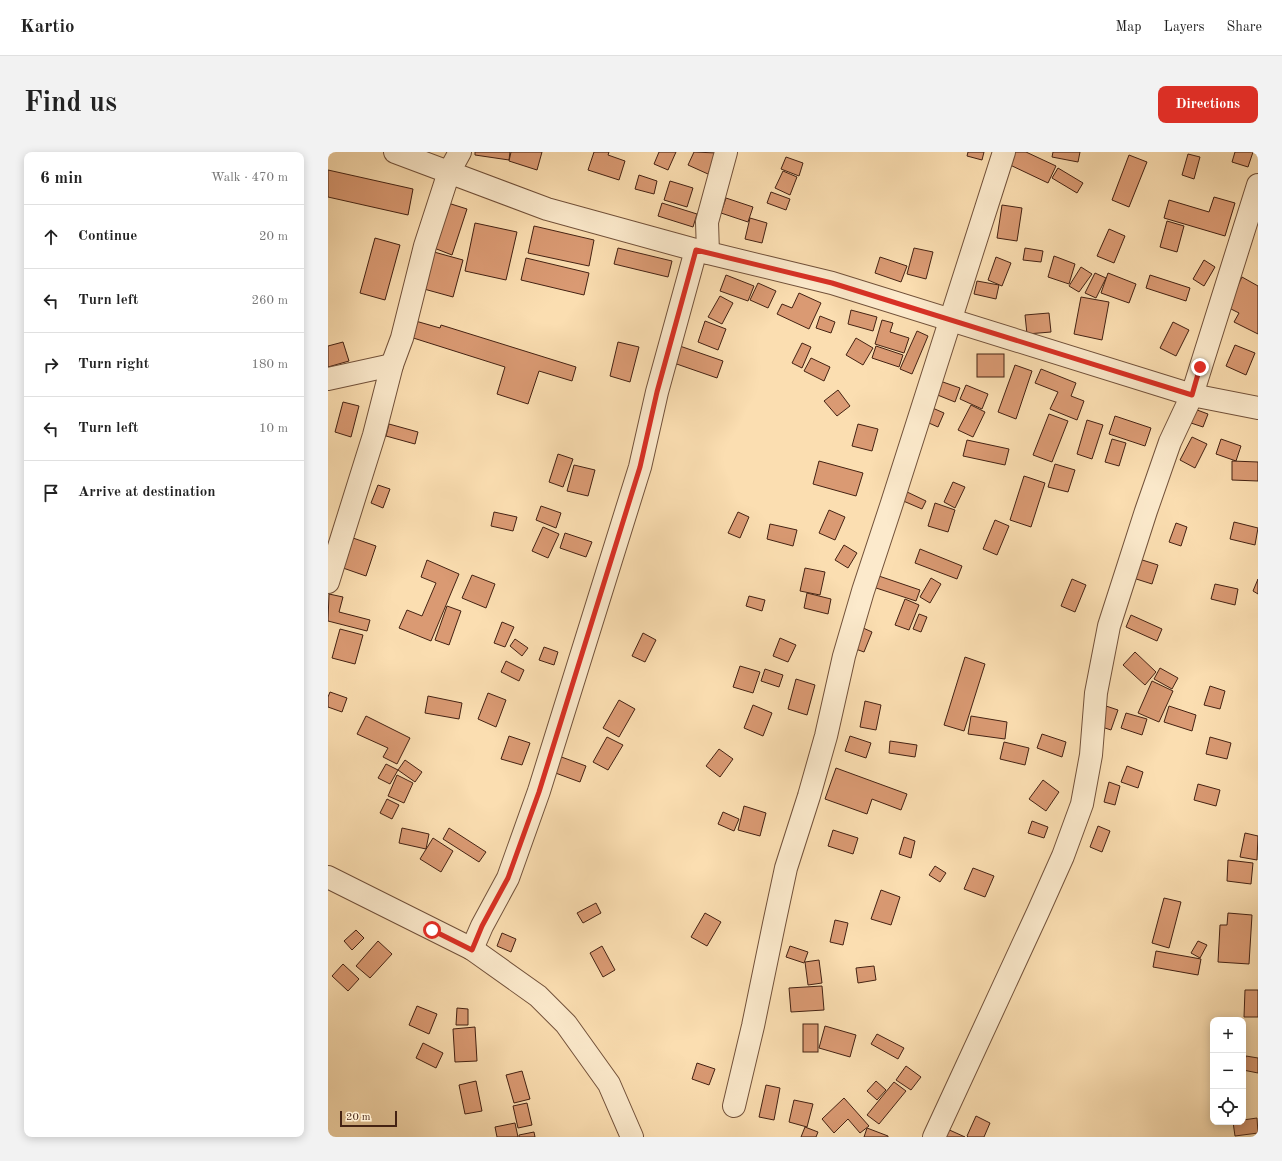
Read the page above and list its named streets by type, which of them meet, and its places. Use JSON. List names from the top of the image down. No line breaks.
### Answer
{"scale_bar":"20 m","page":{"header":"Kartio","nav":["Map","Layers","Share"],"buttons":"Directions","title":"Find us","heading":["6 min","Walk · 470 m"],"list":[["Continue","20 m"],["Turn left","260 m"],["Turn right","180 m"],["Turn left","10 m"],"Arrive at destination"],"map_buttons":["+","−"],"scale":"20 m"}}
